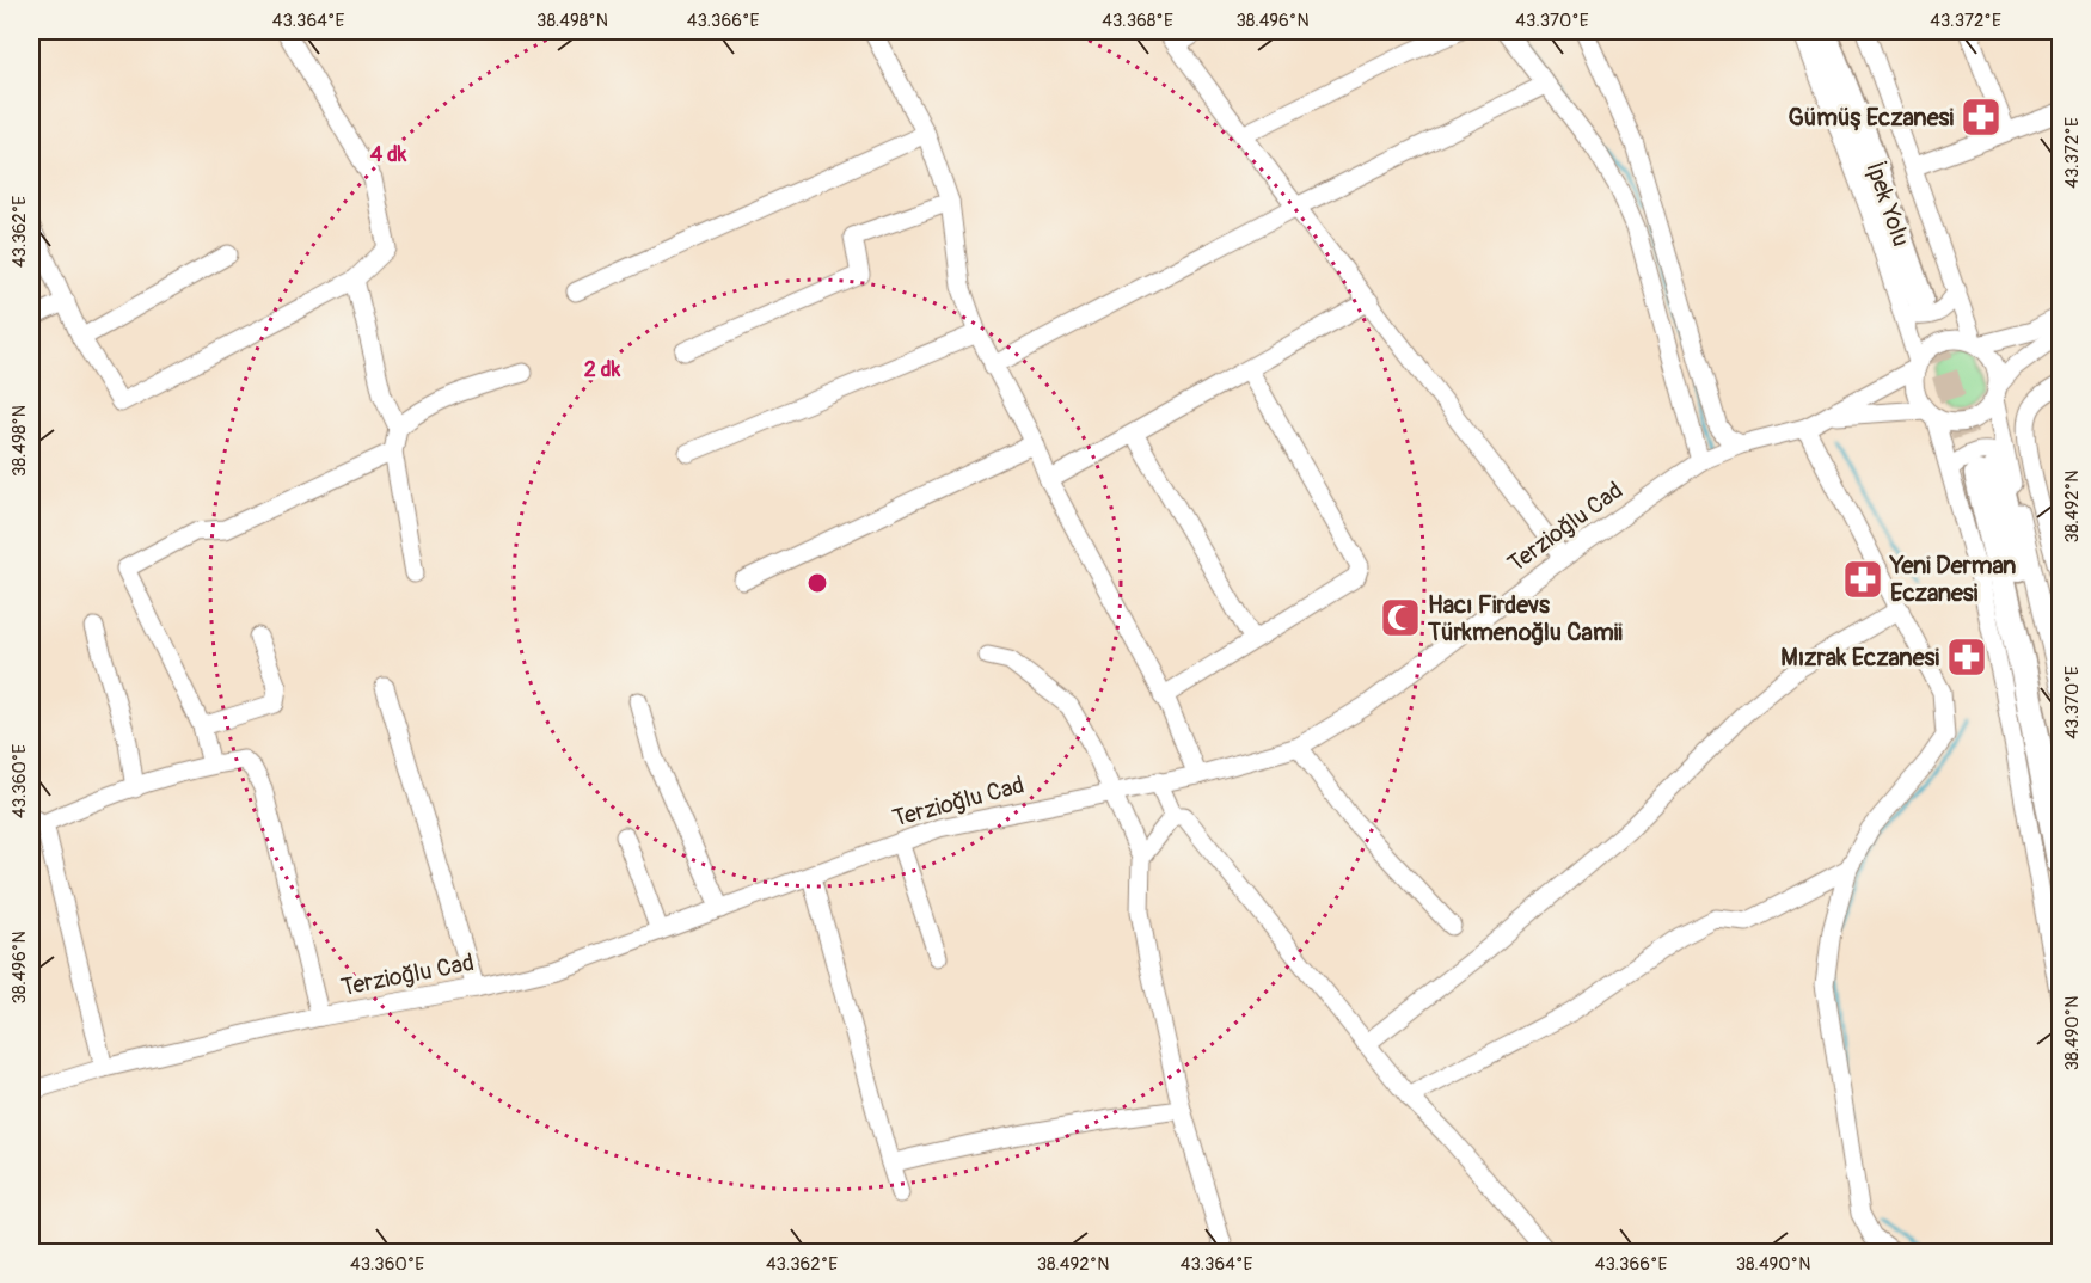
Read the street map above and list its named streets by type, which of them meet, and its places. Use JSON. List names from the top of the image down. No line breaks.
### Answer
{"streets":{"highway":["İpek Yolu"],"street":["Terzioğlu Cad"]},"places":{"pharmacy":["Gümüş Eczanesi","Yeni Derman Eczanesi","Mızrak Eczanesi"],"mosque":["Hacı Firdevs Türkmenoğlu Camii"]},"coordinates":["43.364°E","38.498°N","43.366°E","43.368°E","38.496°N","43.370°E","43.372°E","43.362°E","38.492°N","43.360°E","38.490°N"],"rings":["4 dk","2 dk"]}
